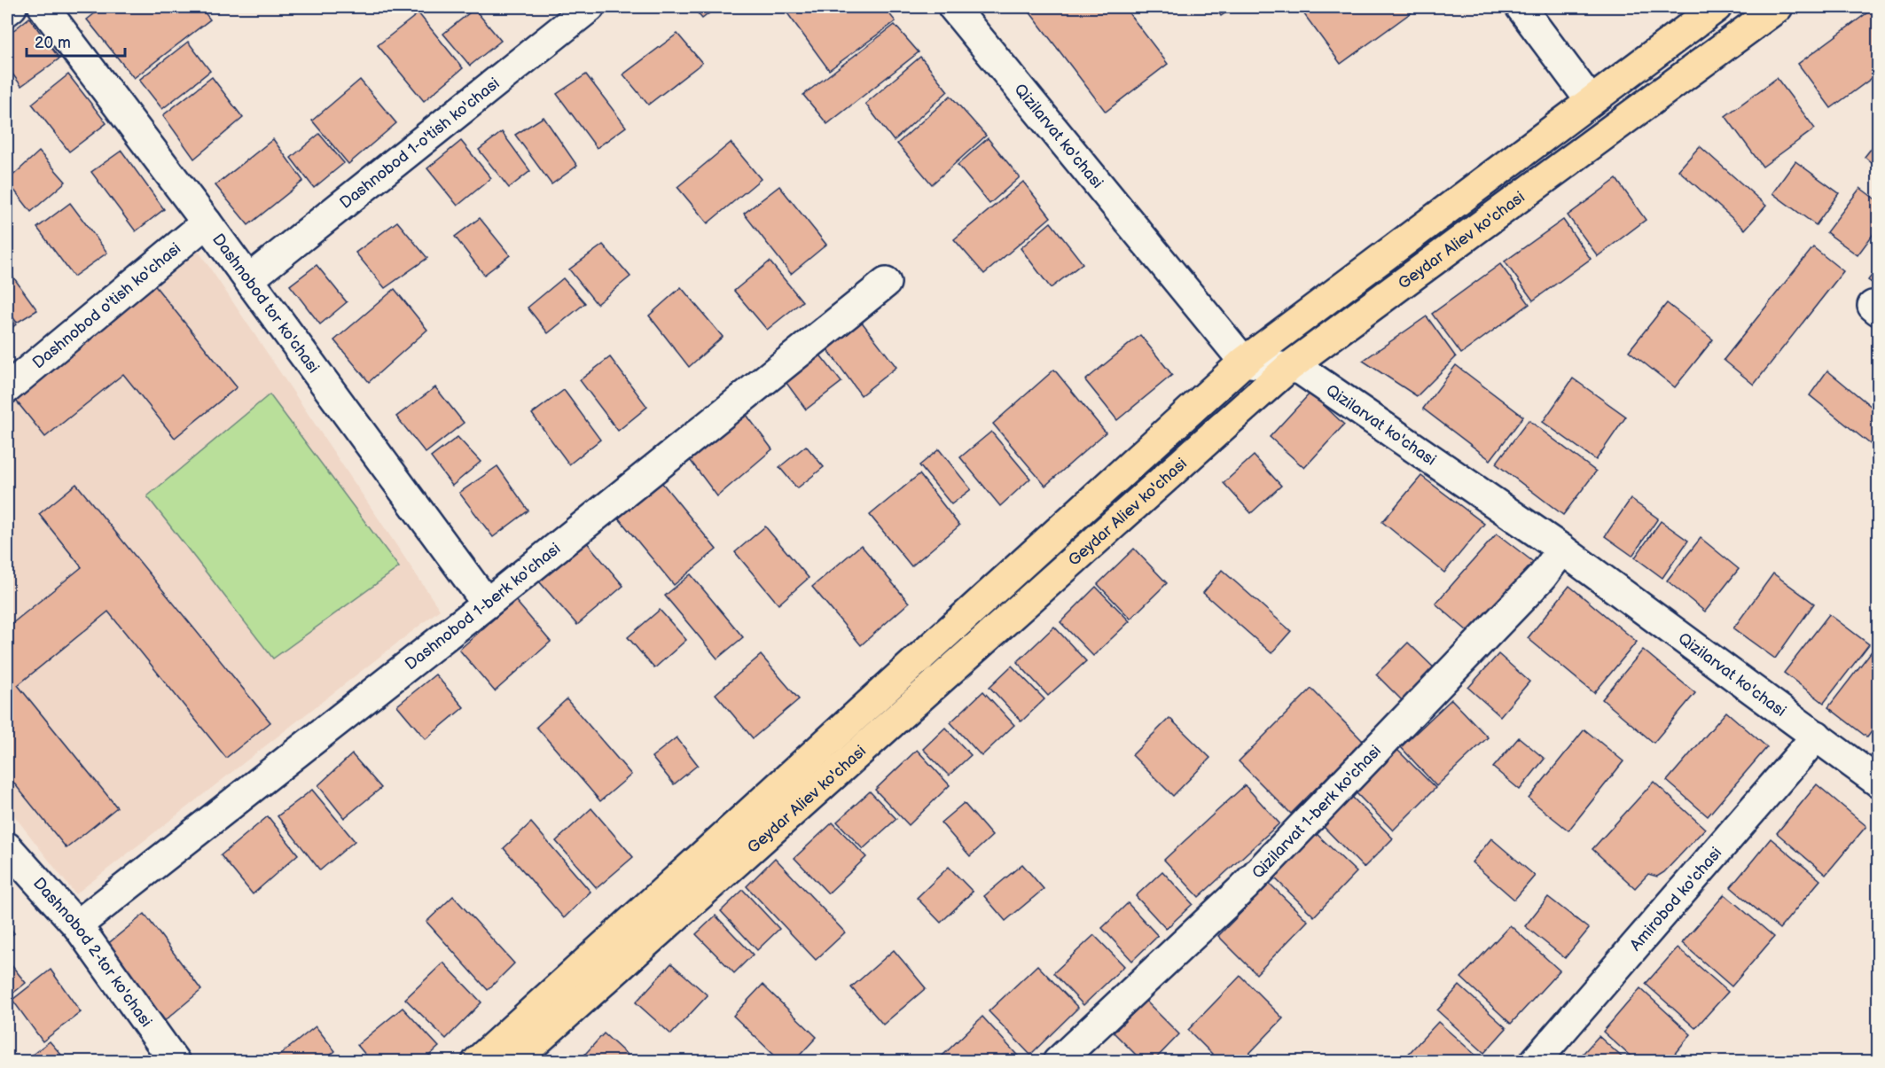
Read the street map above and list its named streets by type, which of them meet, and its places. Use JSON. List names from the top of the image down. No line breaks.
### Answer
{"streets":{"main road":["Geydar Aliev ko'chasi"],"street":["Qizilarvat ko'chasi","Dashnobod 1-o'tish ko'chasi","Dashnobod tor ko'chasi","Dashnobod o'tish ko'chasi","Dashnobod 1-berk ko'chasi","Qizilarvat 1-berk ko'chasi","Amirobod ko'chasi","Dashnobod 2-tor ko'chasi"]},"crossings":[["Qizilarvat ko'chasi","Geydar Aliev ko'chasi"],["Qizilarvat ko'chasi","Qizilarvat 1-berk ko'chasi"],["Qizilarvat ko'chasi","Amirobod ko'chasi"],["Dashnobod 1-o'tish ko'chasi","Dashnobod tor ko'chasi"],["Dashnobod tor ko'chasi","Dashnobod o'tish ko'chasi"],["Dashnobod tor ko'chasi","Dashnobod 1-berk ko'chasi"],["Dashnobod 1-berk ko'chasi","Dashnobod 2-tor ko'chasi"]],"scale_bar":"20 m"}
